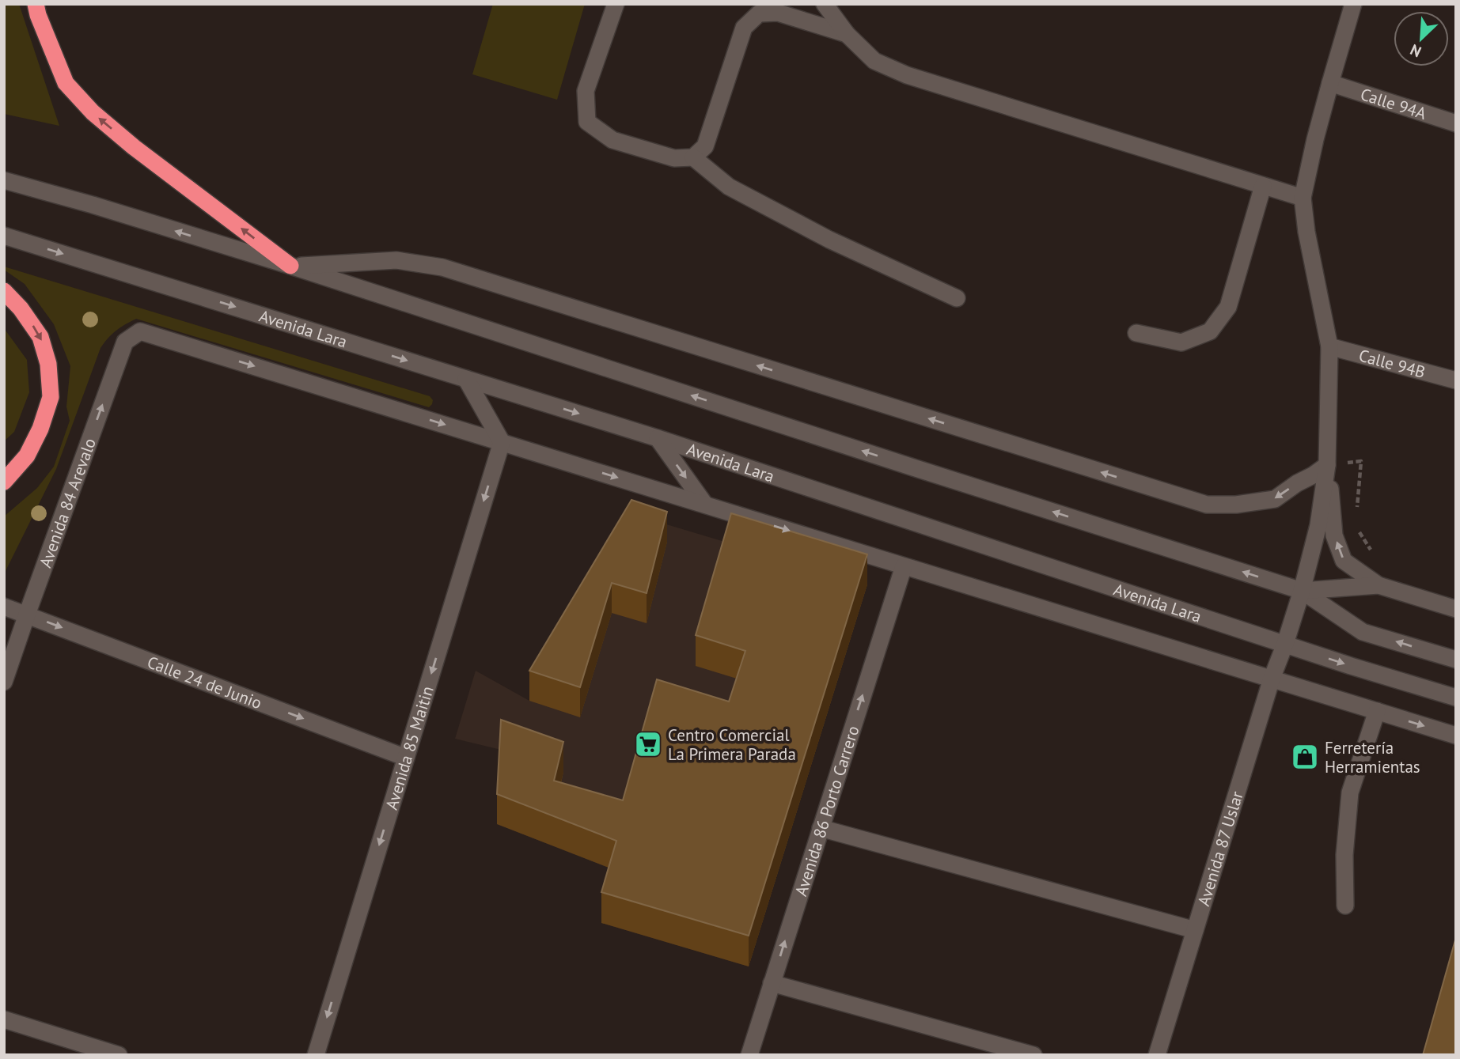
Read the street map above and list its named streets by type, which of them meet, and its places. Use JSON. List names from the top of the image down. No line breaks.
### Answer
{"streets":{"street":["Calle 94A","Avenida Lara","Calle 94B","Avenida 84 Arevalo","Calle 24 de Junio","Avenida 85 Maitin","Avenida 86 Porto Carrero","Avenida 87 Uslar"]},"crossings":[["Avenida Lara","Avenida 87 Uslar"],["Avenida 84 Arevalo","Calle 24 de Junio"],["Avenida 84 Arevalo","Avenida 85 Maitin"],["Calle 24 de Junio","Avenida 85 Maitin"]],"one_way":["Calle 24 de Junio","Avenida 85 Maitin","Avenida 86 Porto Carrero"],"places":{"supermarket":["Centro Comercial La Primera Parada"],"shop":["Ferretería Herramientas"]},"north":"bottom left"}
